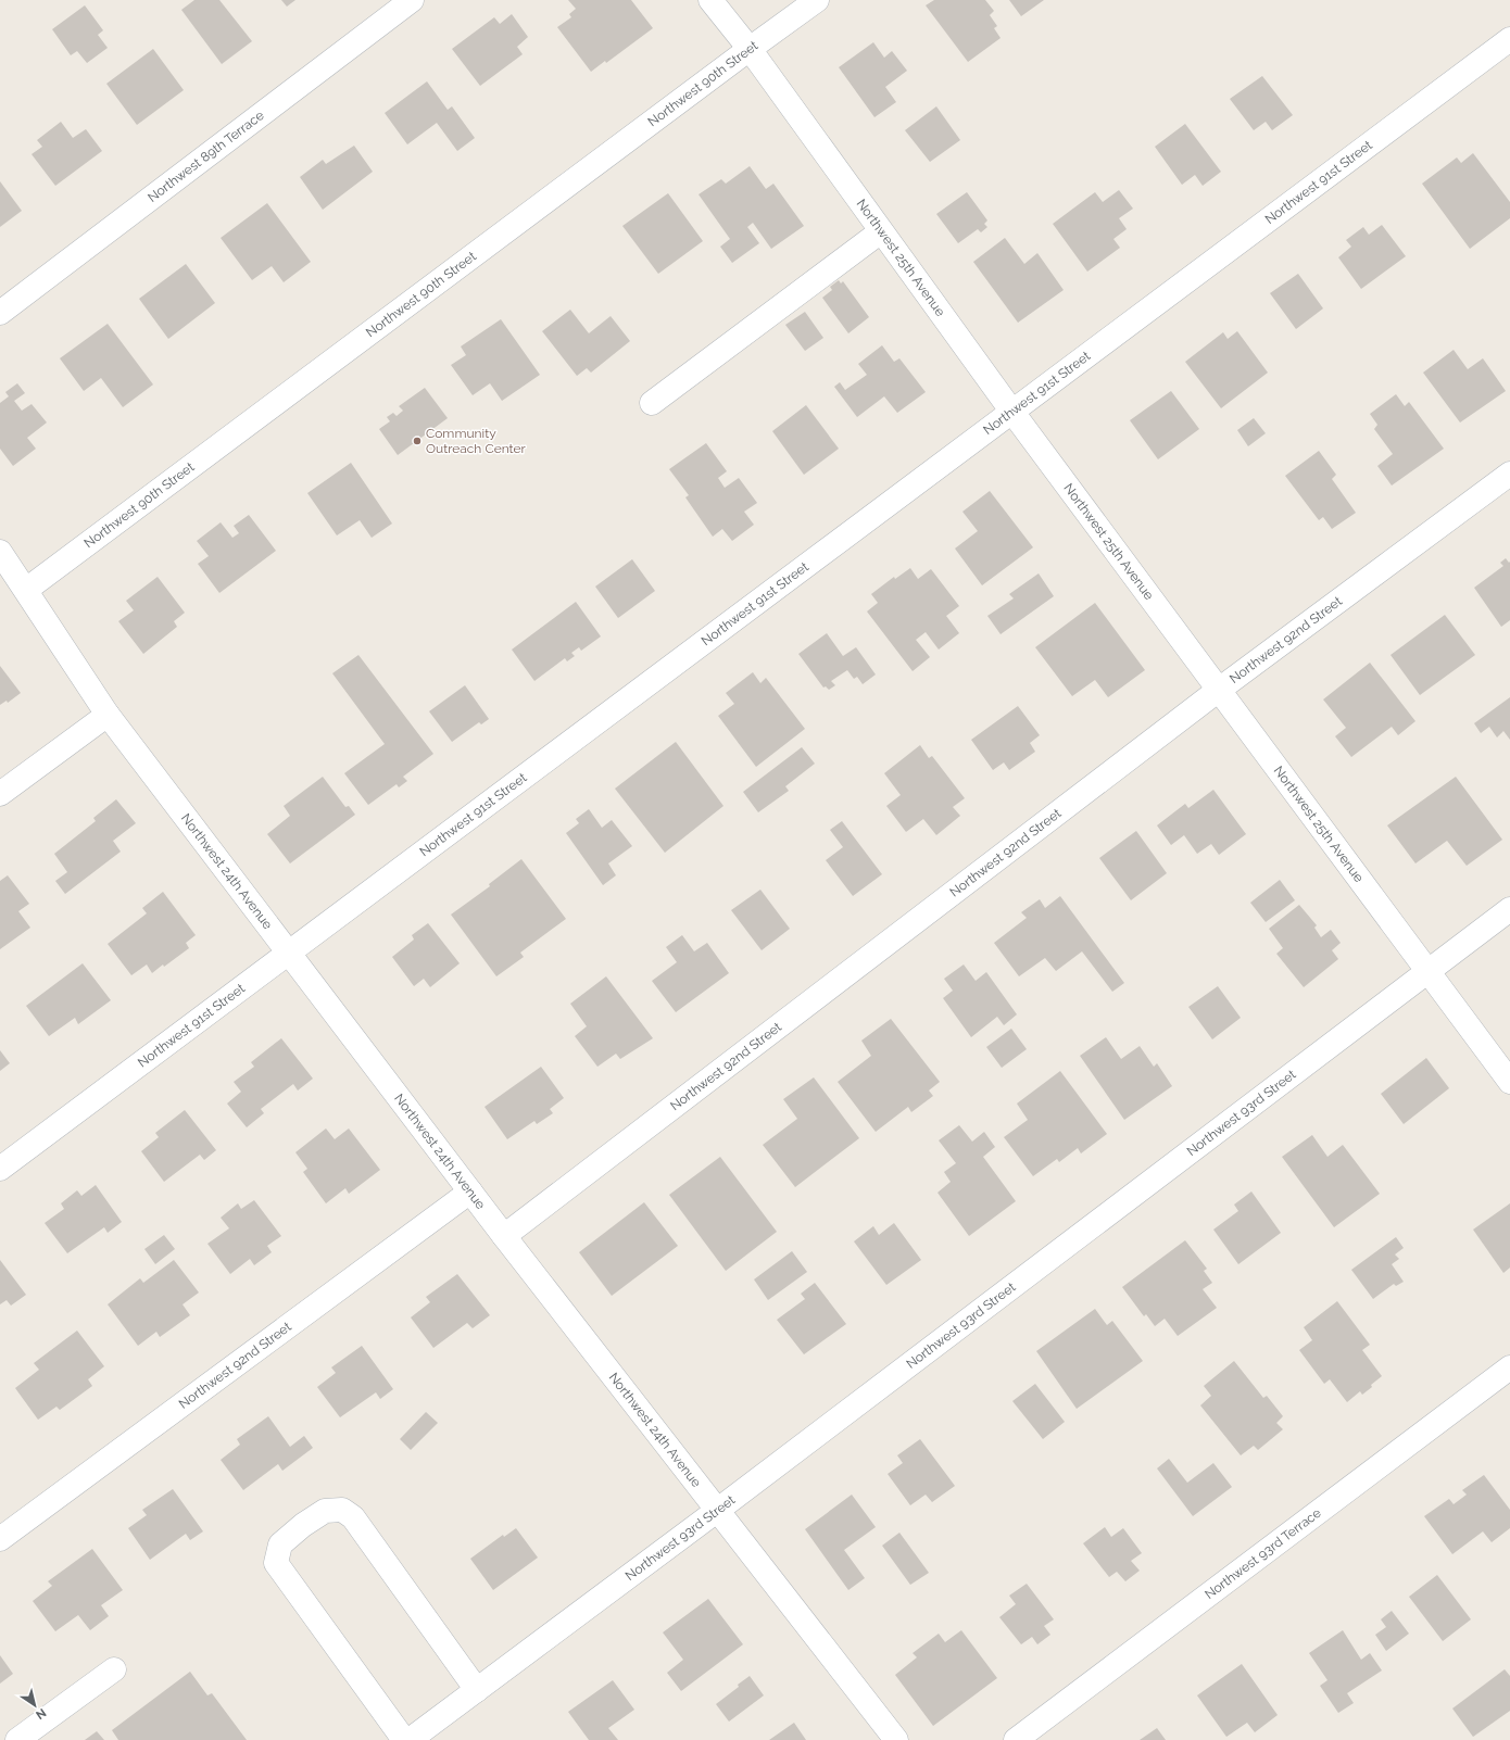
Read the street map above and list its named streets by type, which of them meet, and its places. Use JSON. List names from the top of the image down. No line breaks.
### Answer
{"streets":{"street":["Northwest 90th Street","Northwest 89th Terrace","Northwest 91st Street","Northwest 25th Avenue","Northwest 92nd Street","Northwest 24th Avenue","Northwest 93rd Street","Northwest 93rd Terrace"]},"crossings":[["Northwest 90th Street","Northwest 25th Avenue"],["Northwest 90th Street","Northwest 24th Avenue"],["Northwest 91st Street","Northwest 25th Avenue"],["Northwest 91st Street","Northwest 24th Avenue"],["Northwest 25th Avenue","Northwest 92nd Street"],["Northwest 25th Avenue","Northwest 93rd Street"],["Northwest 92nd Street","Northwest 24th Avenue"],["Northwest 24th Avenue","Northwest 93rd Street"]],"places":["Community Outreach Center"],"north":"bottom right"}
